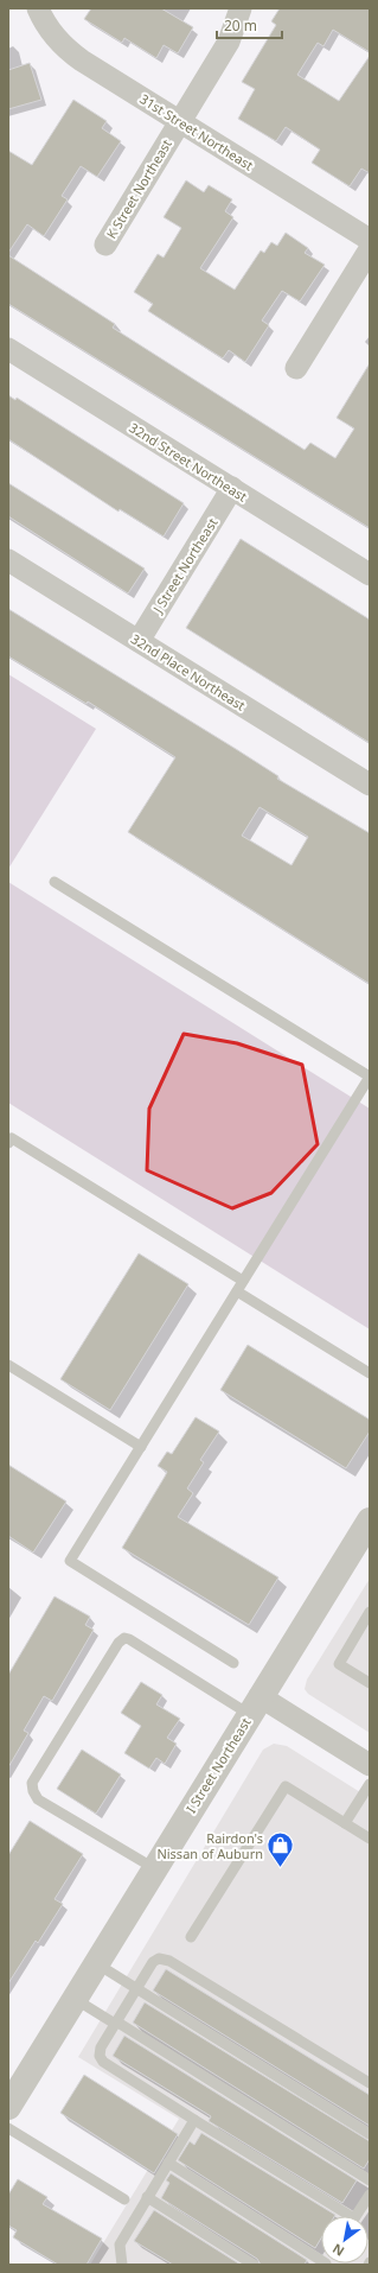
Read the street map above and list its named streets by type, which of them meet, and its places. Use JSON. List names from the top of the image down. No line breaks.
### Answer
{"streets":{"street":["31st Street Northeast","K Street Northeast","32nd Street Northeast","J Street Northeast","32nd Place Northeast","I Street Northeast"]},"crossings":[["31st Street Northeast","K Street Northeast"],["32nd Street Northeast","J Street Northeast"],["J Street Northeast","32nd Place Northeast"]],"places":{"shop":["Rairdon's Nissan of Auburn"]},"scale_bar":"20 m","north":"bottom left"}
